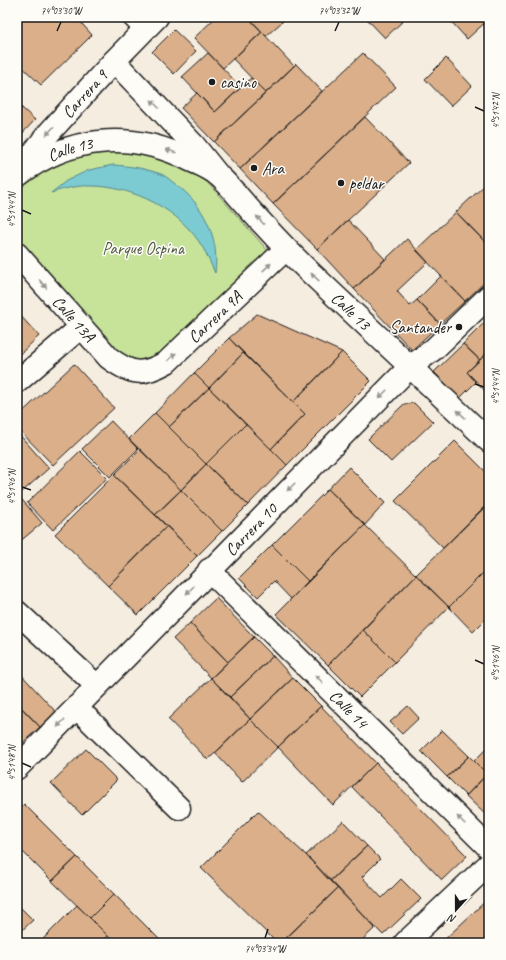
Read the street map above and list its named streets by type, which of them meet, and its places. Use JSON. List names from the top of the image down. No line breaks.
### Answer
{"streets":{"street":["Carrera 9","Calle 13","Carrera 9A","Calle 13A","Carrera 10","Calle 14"]},"crossings":[["Carrera 9","Calle 13"],["Calle 13","Carrera 9A"],["Calle 13","Carrera 10"],["Carrera 9A","Calle 13A"],["Carrera 10","Calle 14"]],"one_way":["Carrera 9","Calle 13","Carrera 9A","Calle 13A","Carrera 10"],"parks":["Parque Ospina"],"places":["casino","Ara","peldar","Santander"],"north":"bottom","coordinates":["74°03'30\"W","74°03'32\"W","4°51'42\"N","4°51'44\"N","4°51'46\"N","4°51'48\"N","74°03'34\"W"]}
